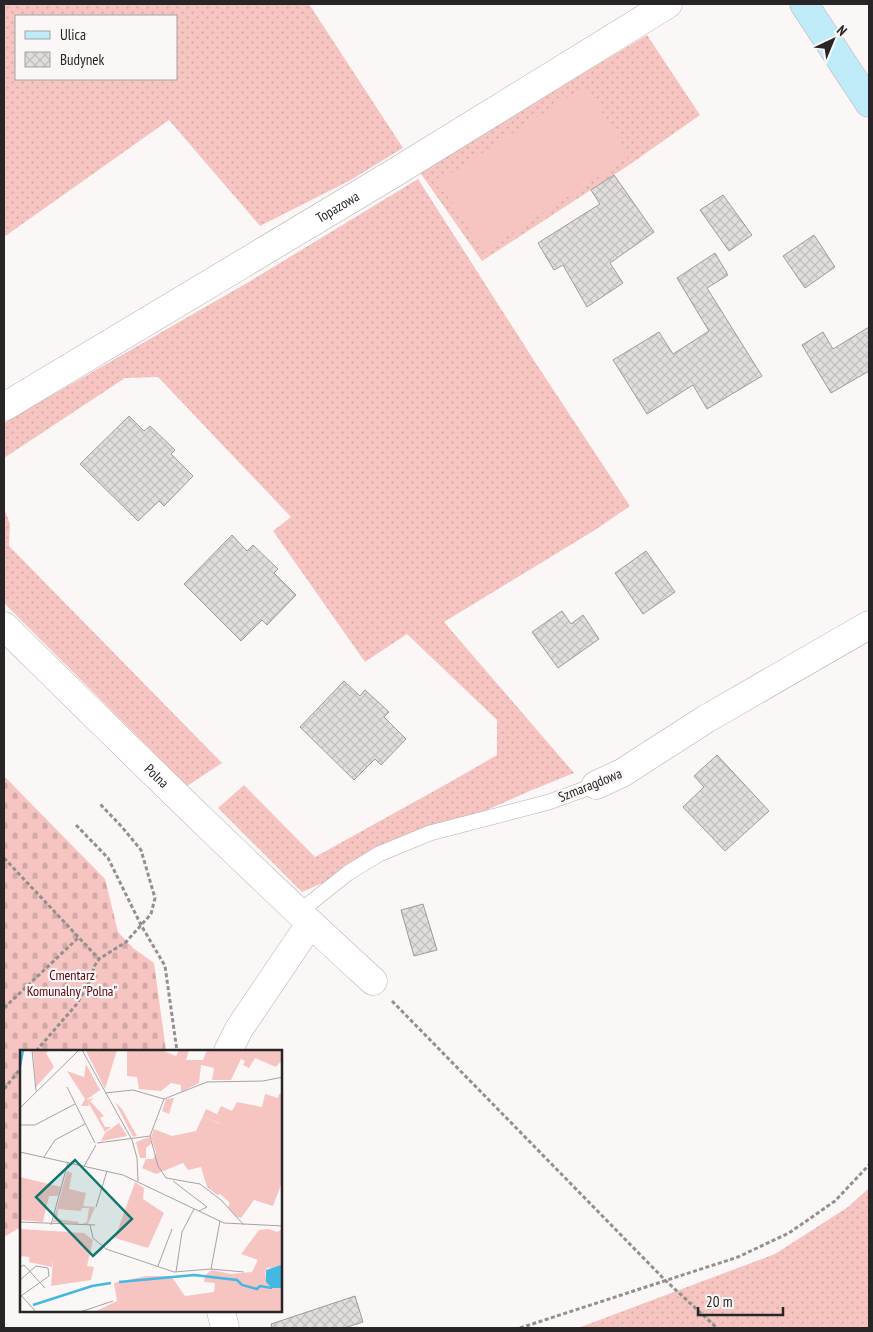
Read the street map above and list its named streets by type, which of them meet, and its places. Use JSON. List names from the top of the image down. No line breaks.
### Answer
{"streets":{"street":["Topazowa","Polna","Szmaragdowa"]},"crossings":[["Polna","Szmaragdowa"]],"parks":["Cmentarz Komunalny \"Polna\""],"legend":["Ulica","Budynek"],"scale_bar":"20 m","north":"top right"}
